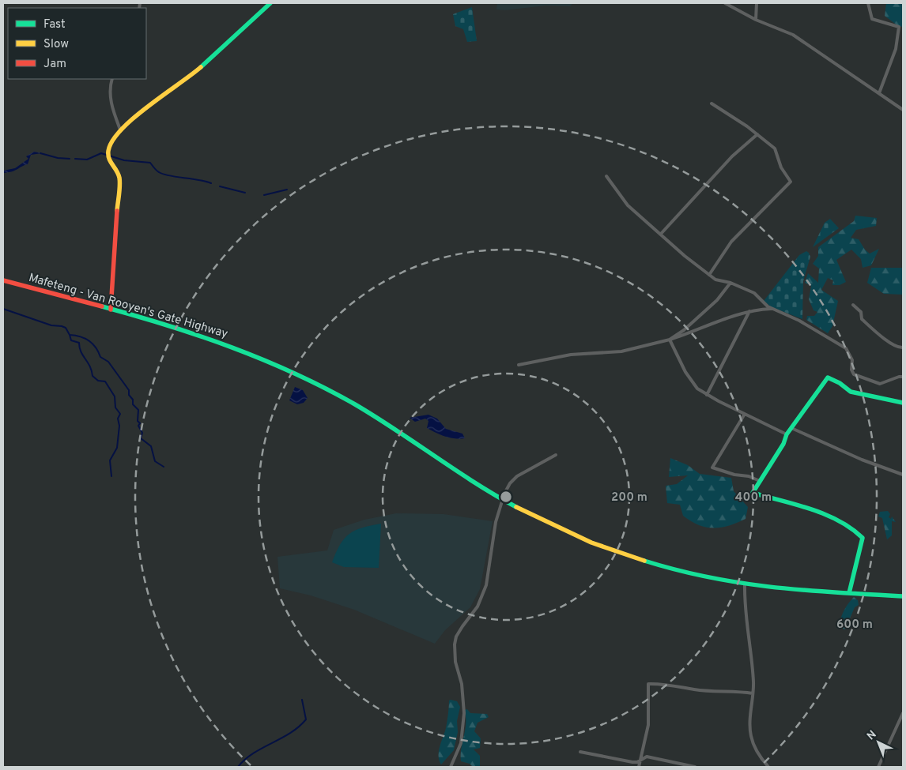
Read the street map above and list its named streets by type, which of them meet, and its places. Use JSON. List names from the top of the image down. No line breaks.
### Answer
{"streets":{"main road":["Mafeteng - Van Rooyen's Gate Highway"]},"legend":["Fast","Slow","Jam"],"north":"top left","rings":["200 m","400 m","600 m"]}
